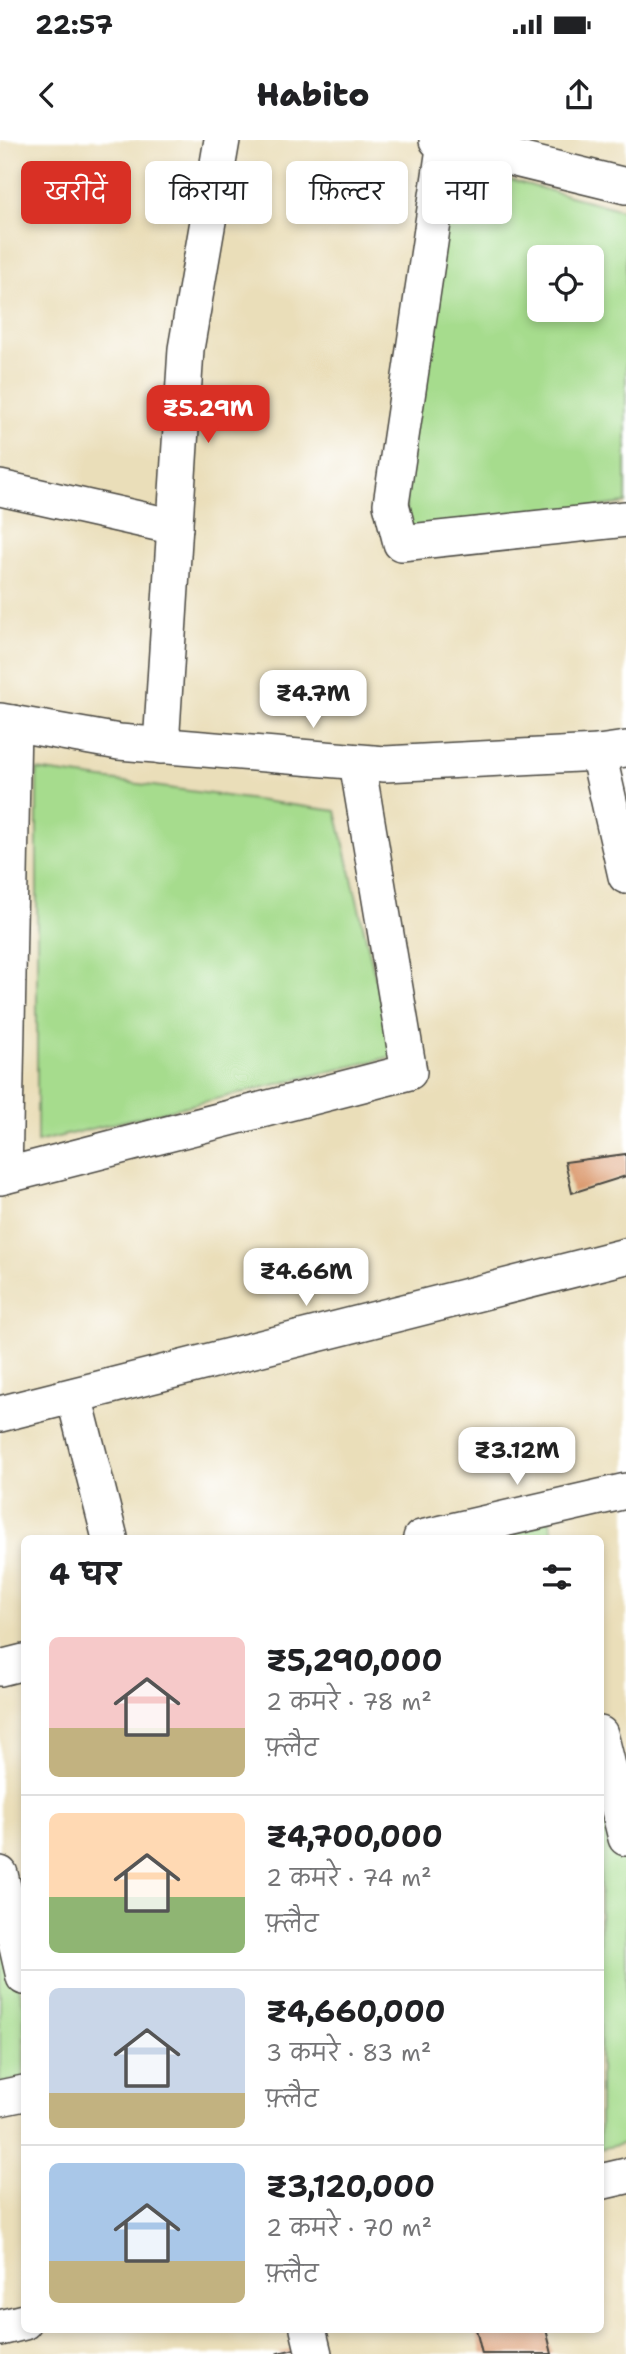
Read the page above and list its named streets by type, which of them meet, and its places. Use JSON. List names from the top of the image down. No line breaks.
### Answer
{"page":{"status":"22:57","header":"Habito","chip":["खरीदें","किराया","फ़िल्टर","नया"],"price":["₹5.29M","₹4.7M","₹4.66M","₹3.12M"],"heading":"4 घर","list":[{"name":"₹5,290,000","note":"2 कमरे · 78 m² · फ़्लैट"},{"name":"₹4,700,000","note":"2 कमरे · 74 m² · फ़्लैट"},{"name":"₹4,660,000","note":"3 कमरे · 83 m² · फ़्लैट"},{"name":"₹3,120,000","note":"2 कमरे · 70 m² · फ़्लैट"}]}}
